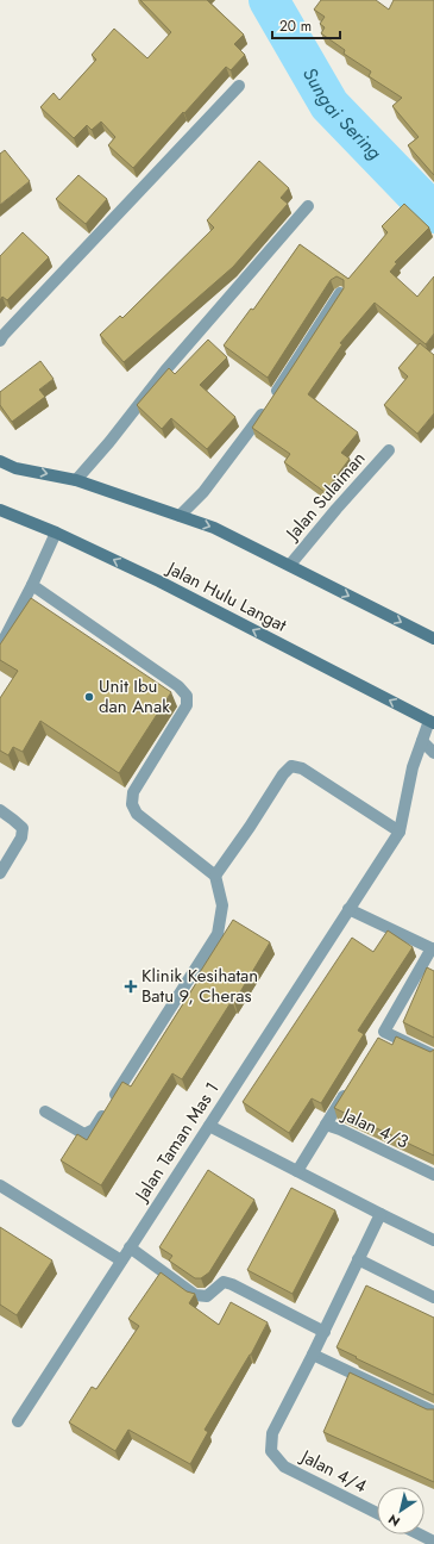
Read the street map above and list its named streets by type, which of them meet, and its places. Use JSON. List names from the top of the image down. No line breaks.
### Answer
{"streets":{"main road":["Jalan Hulu Langat"],"street":["Jalan Sulaiman","Jalan 4/3","Jalan Taman Mas 1","Jalan 4/4"]},"water":["Sungai Sering"],"places":{"other":["Unit Ibu dan Anak"],"health":["Klinik Kesihatan Batu 9, Cheras"]},"scale_bar":"20 m","north":"bottom left"}
